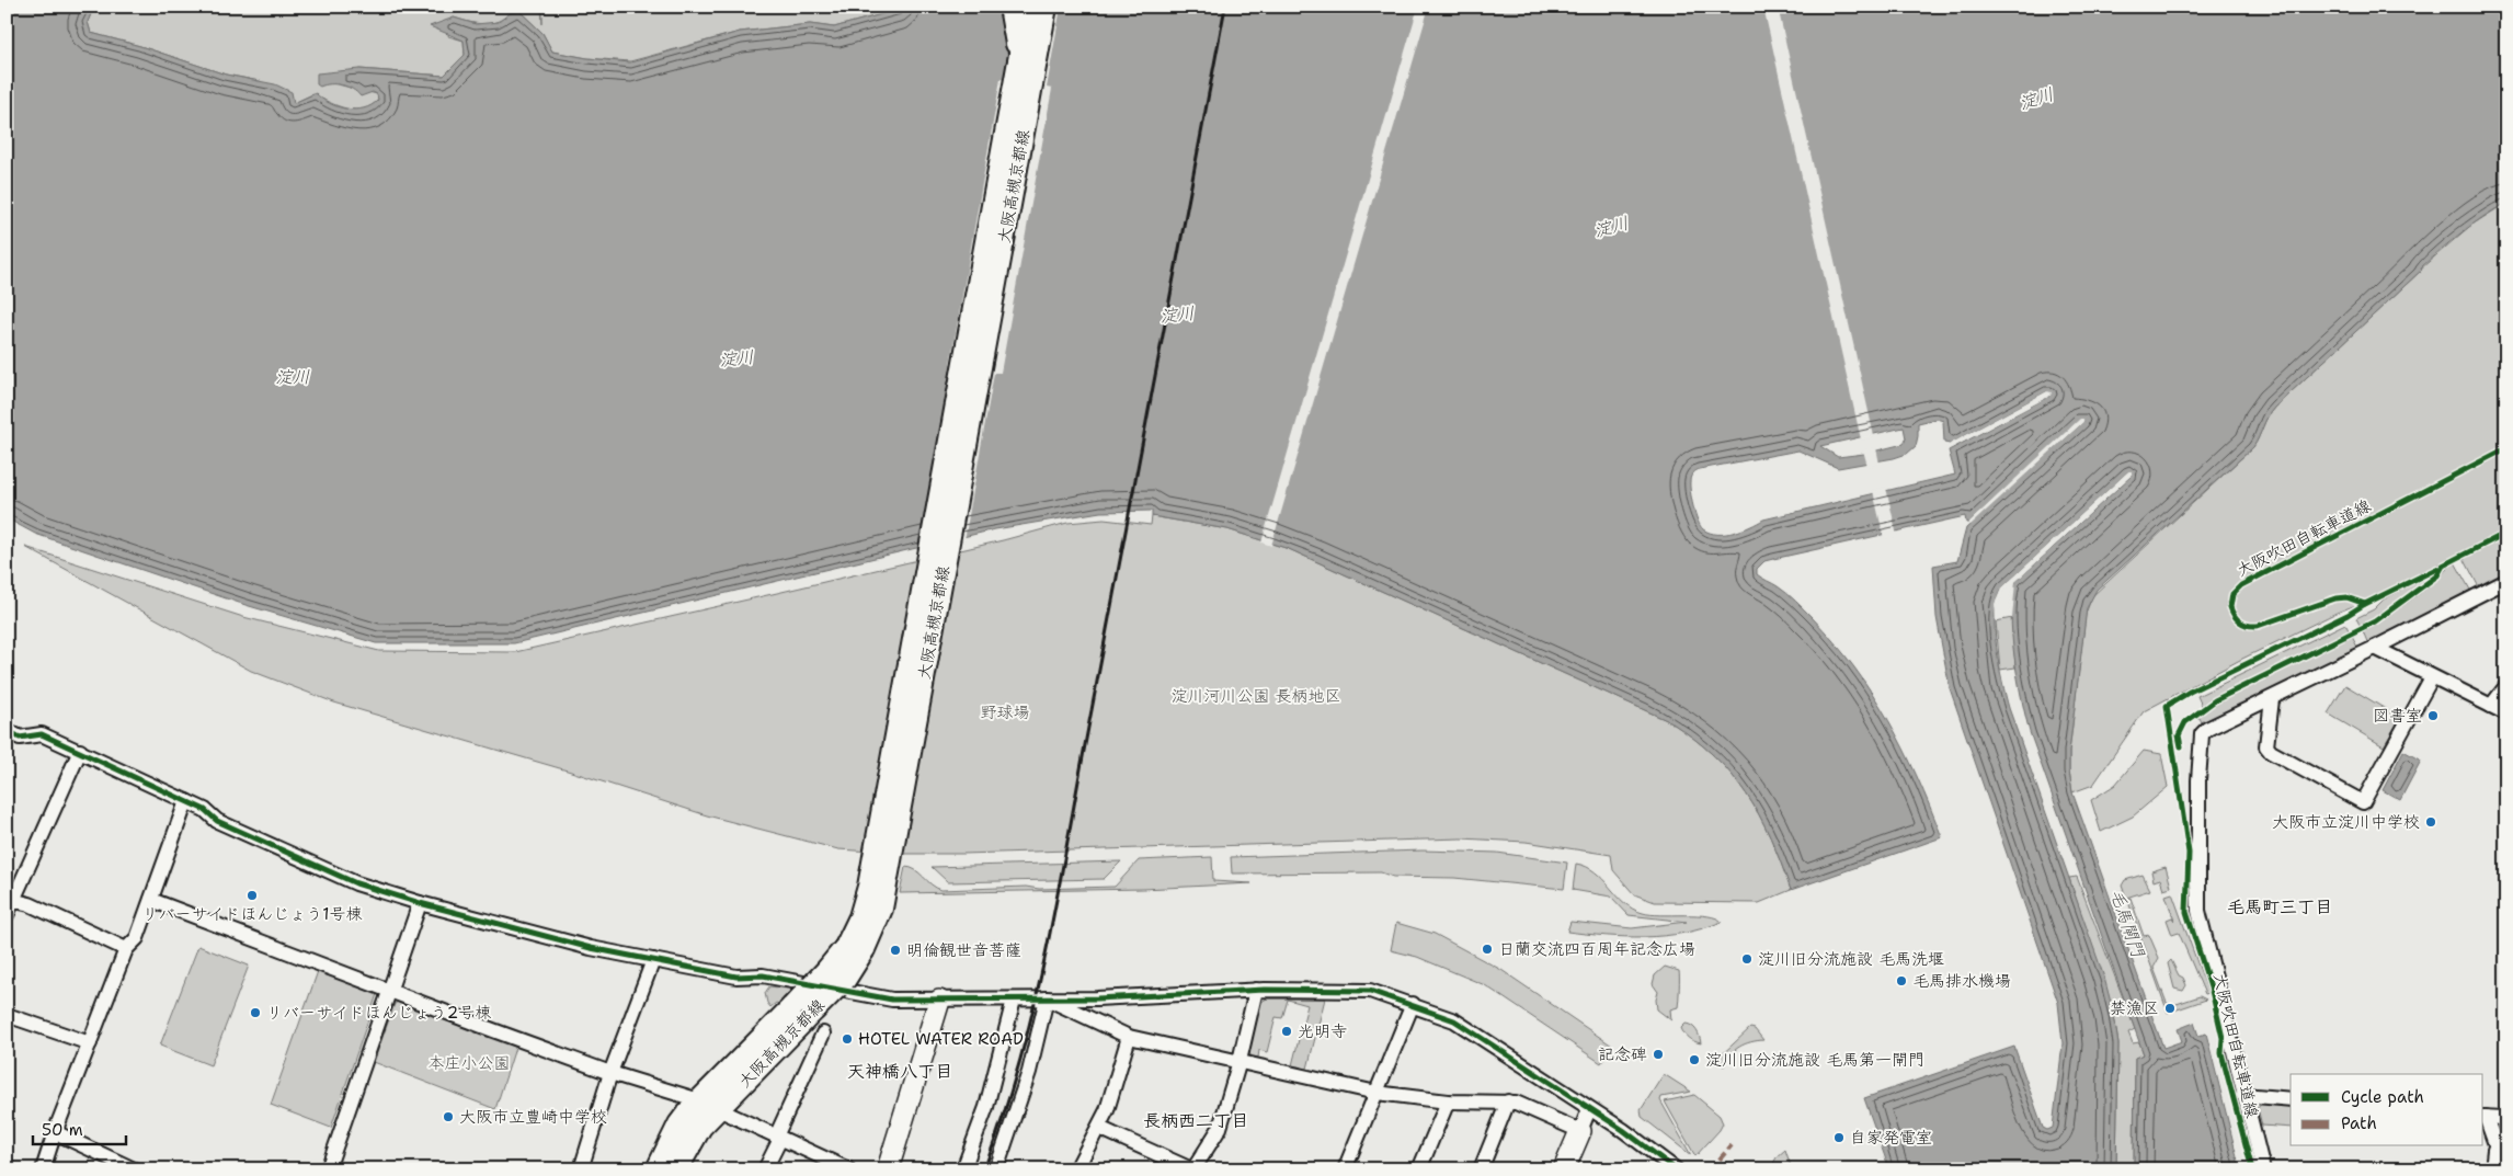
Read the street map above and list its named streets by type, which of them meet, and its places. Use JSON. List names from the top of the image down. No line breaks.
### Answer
{"streets":{"main road":["大阪高槻京都線"],"cycle path":["大阪吹田自転車道線"]},"districts":["毛馬町三丁目","天神橋八丁目","長柄西二丁目"],"water":["淀川","毛馬閘門"],"parks":["淀川河川公園 長柄地区","野球場","本庄小公園"],"places":["図書室","大阪市立淀川中学校","リバーサイドほんじょう1号棟","日蘭交流四百周年記念広場","明倫観世音菩薩","淀川旧分流施設 毛馬洗堰","毛馬排水機場","禁漁区","リバーサイドほんじょう2号棟","光明寺","HOTEL WATER ROAD","記念碑","淀川旧分流施設 毛馬第一閘門","大阪市立豊崎中学校","自家発電室"],"legend":["Cycle path","Path"],"scale_bar":"50 m"}
